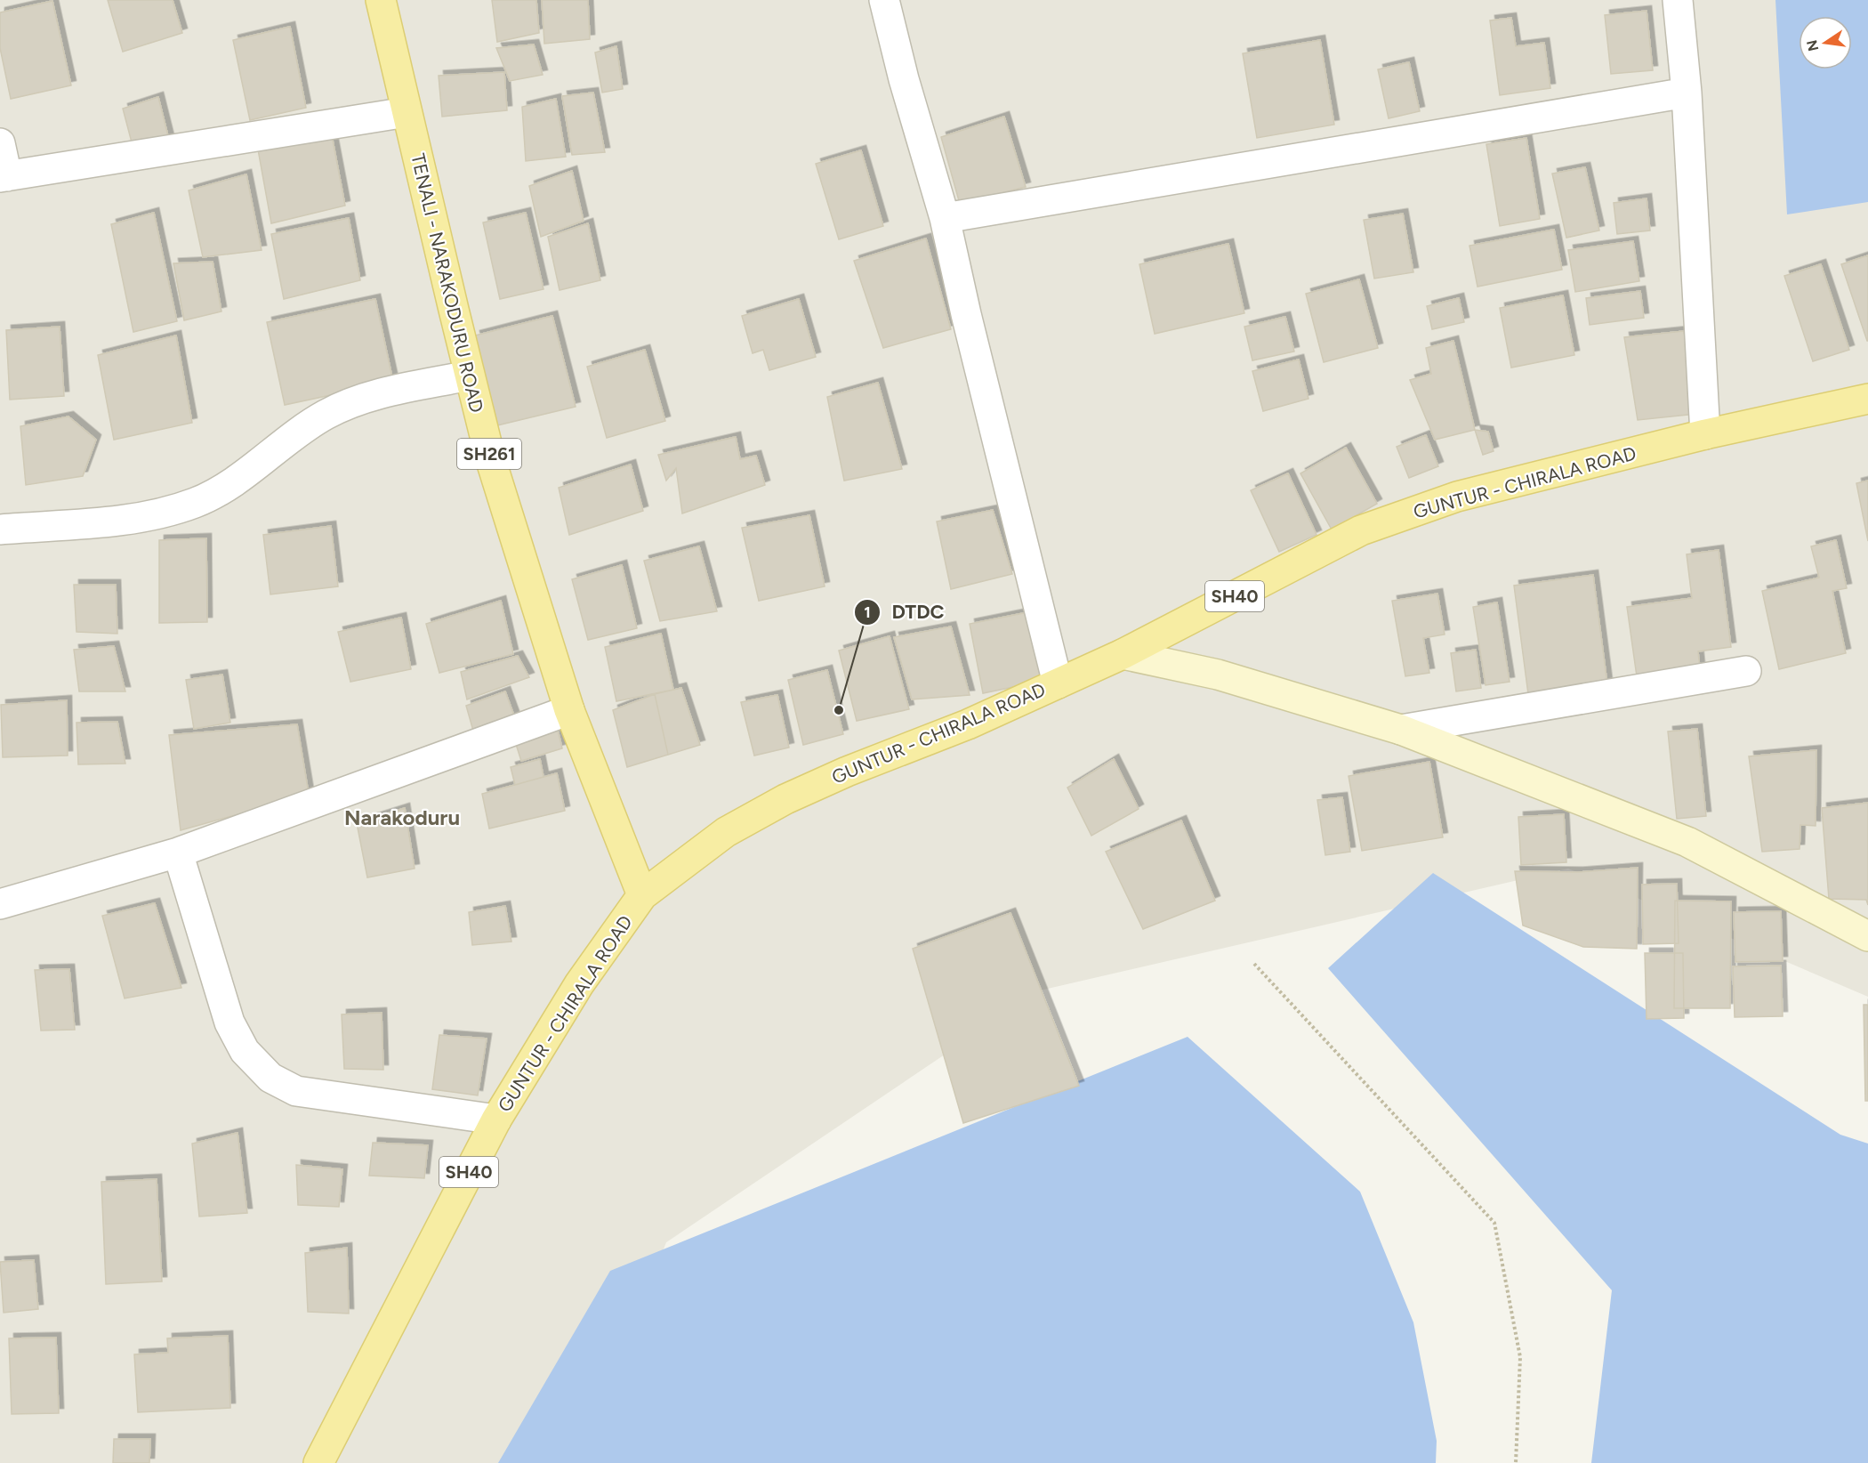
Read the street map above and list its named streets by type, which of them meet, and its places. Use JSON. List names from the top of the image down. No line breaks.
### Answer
{"streets":{"main road":["TENALI - NARAKODURU ROAD","SH261","GUNTUR - CHIRALA ROAD","SH40"]},"crossings":[["TENALI - NARAKODURU ROAD","GUNTUR - CHIRALA ROAD"]],"districts":["Narakoduru"],"places":["DTDC"],"north":"left"}
